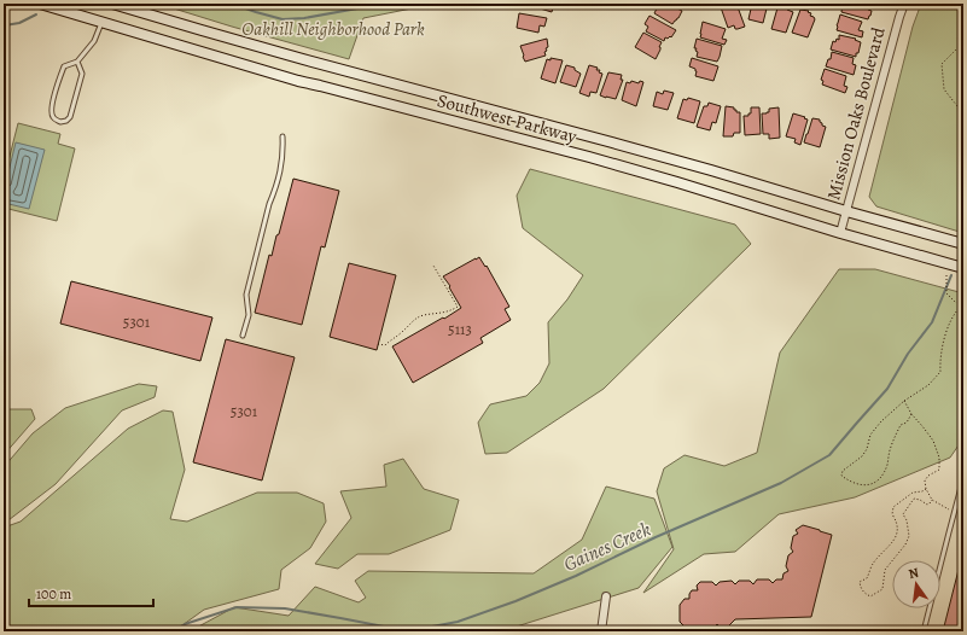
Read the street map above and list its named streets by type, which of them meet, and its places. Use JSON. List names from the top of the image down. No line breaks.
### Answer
{"streets":{"main road":["Southwest Parkway"],"street":["Mission Oaks Boulevard"]},"crossings":[["Mission Oaks Boulevard","Southwest Parkway"]],"water":["Gaines Creek"],"parks":["Oakhill Neighborhood Park"],"house_numbers":["5301","5113","5301"],"scale_bar":"100 m","north":"top"}
